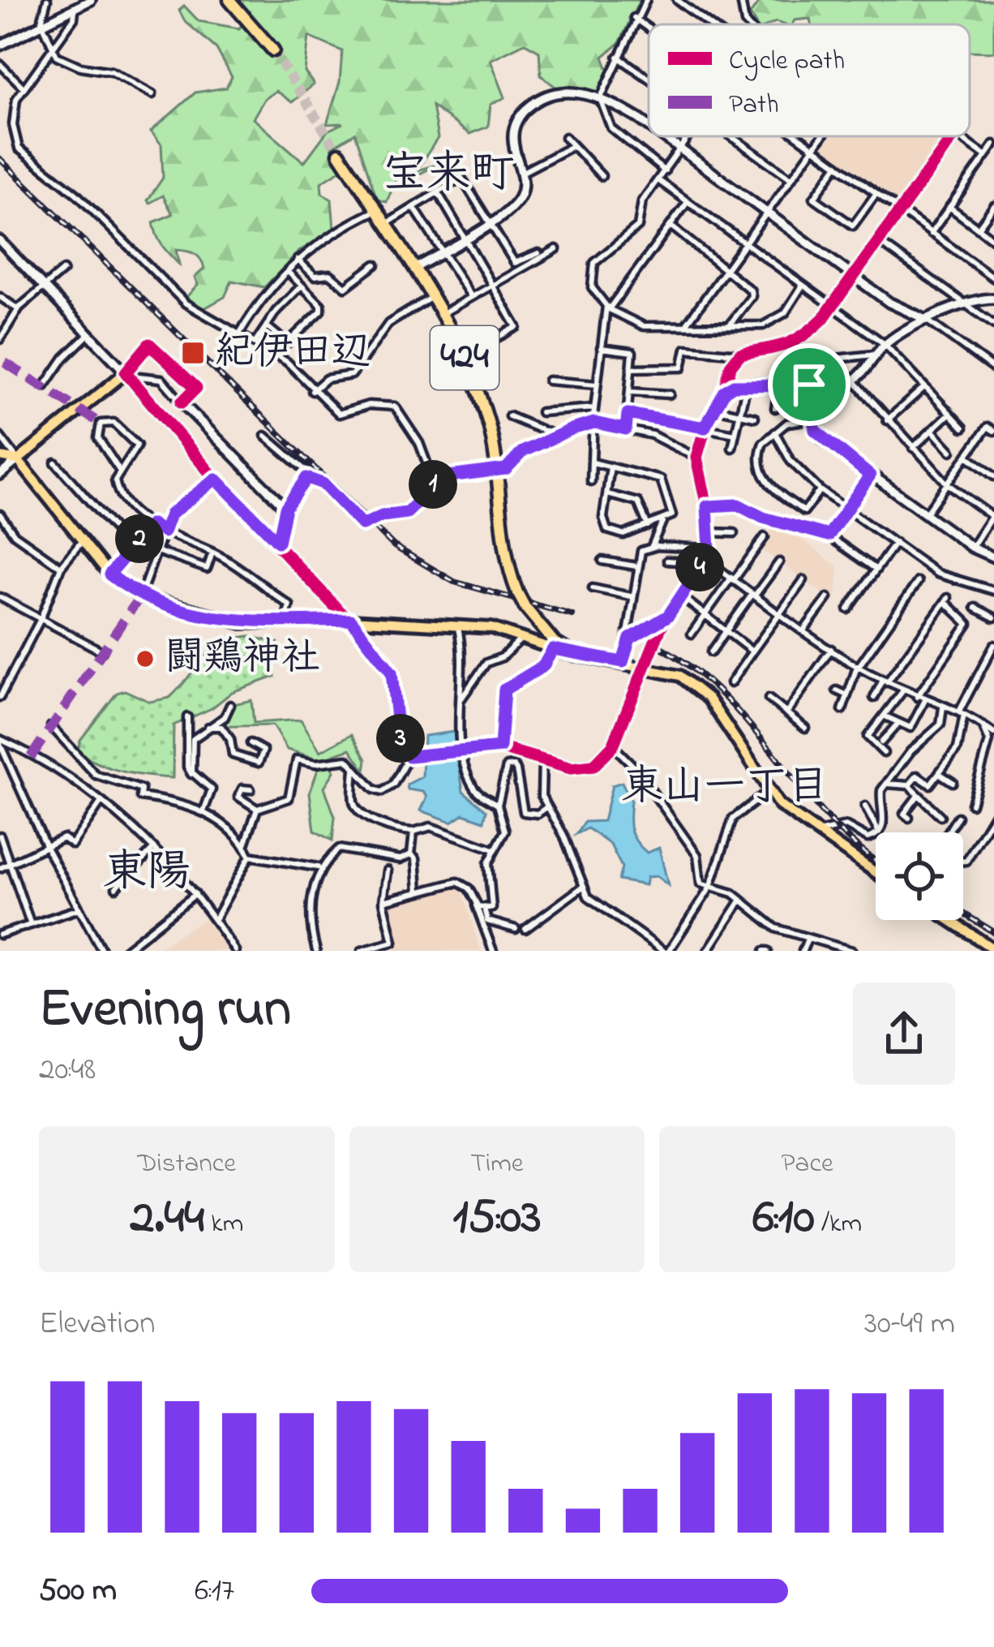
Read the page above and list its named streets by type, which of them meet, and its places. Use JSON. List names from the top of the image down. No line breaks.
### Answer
{"streets":{"highway":["424"]},"districts":["宝来町","東山一丁目","東陽"],"places":{"transit":["紀伊田辺"],"other":["闘鶏神社"]},"legend":["Cycle path","Path"],"page":{"pins":["1","2","4","3"],"heading":["Evening run","20:48"],"stats":[["Distance","2.44 km"],["Time","15:03"],["Pace","6:10 /km"]],"chart":["Elevation","30–49 m"],"list":[{"name":"500 m","note":"6:17"}]}}
